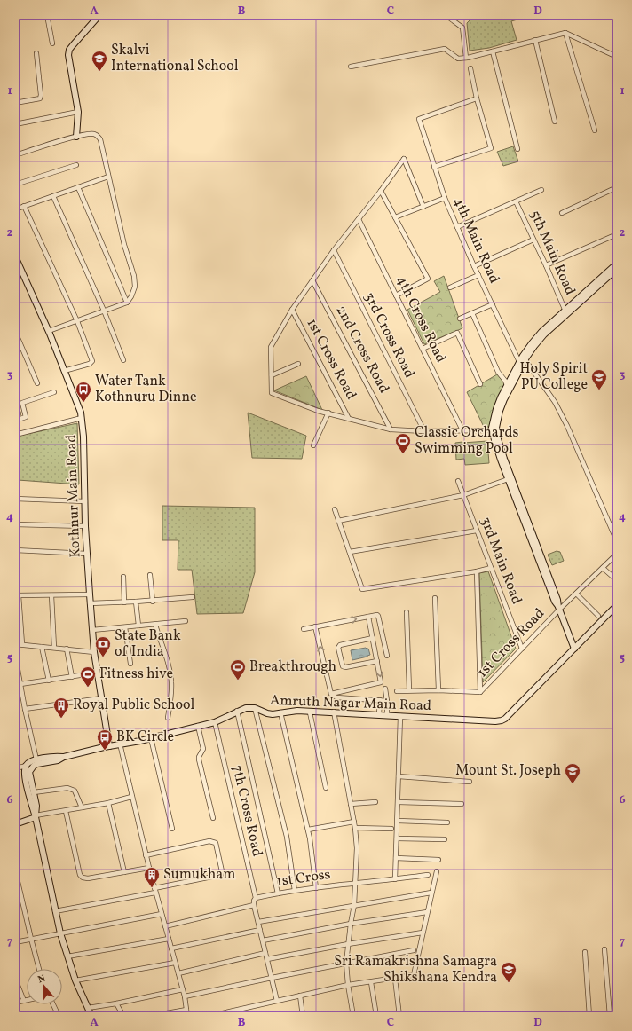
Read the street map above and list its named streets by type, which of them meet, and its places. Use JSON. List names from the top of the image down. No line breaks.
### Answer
{"streets":{"main road":["Kothnur Main Road","Amruth Nagar Main Road"],"street":["4th Main Road","5th Main Road","4th Cross Road","3rd Cross Road","2nd Cross Road","1st Cross Road","3rd Main Road","7th Cross Road","1st Cross"]},"crossings":[["1st Cross Road","3rd Main Road"],["Kothnur Main Road","Amruth Nagar Main Road"],["Amruth Nagar Main Road","7th Cross Road"],["7th Cross Road","1st Cross"]],"places":{"school or university":["Skalvi International School","Holy Spirit PU College","Mount St. Joseph","Sri Ramakrishna Samagra Shikshana Kendra"],"bus stop":["Water Tank Kothnuru Dinne","BK Circle"],"sports":["Classic Orchards Swimming Pool","Breakthrough","Fitness hive"],"bank":["State Bank of India"],"building":["Royal Public School","Sumukham"]},"north":"top","grid":{"columns":["A","B","C","D"],"rows":["1","2","3","4","5","6","7"]}}
